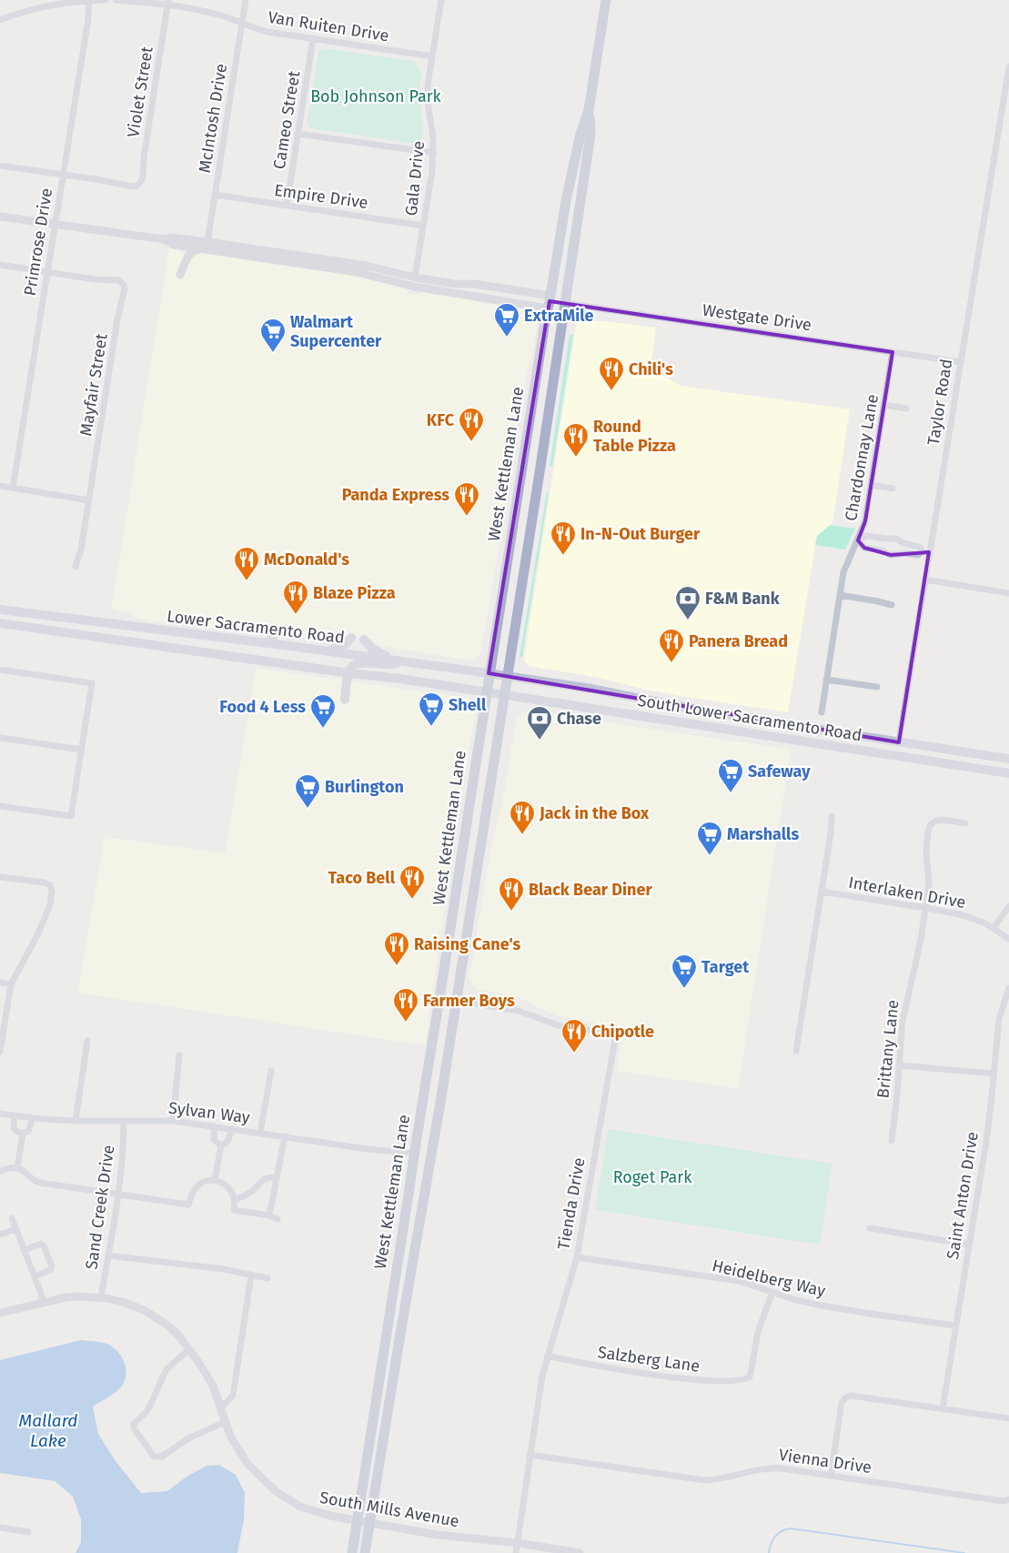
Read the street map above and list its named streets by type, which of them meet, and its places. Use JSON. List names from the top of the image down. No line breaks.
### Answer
{"streets":{"main road":["West Kettleman Lane","Lower Sacramento Road","South Lower Sacramento Road"],"street":["Van Ruiten Drive","Violet Street","McIntosh Drive","Cameo Street","Gala Drive","Empire Drive","Primrose Drive","Westgate Drive","Mayfair Street","Taylor Road","Chardonnay Lane","Interlaken Drive","Brittany Lane","Sylvan Way","Saint Anton Drive","Tienda Drive","Sand Creek Drive","Heidelberg Way","Salzberg Lane","Vienna Drive","South Mills Avenue"]},"crossings":[["Van Ruiten Drive","Violet Street"],["Van Ruiten Drive","McIntosh Drive"],["Van Ruiten Drive","Cameo Street"],["Van Ruiten Drive","Gala Drive"],["Violet Street","Primrose Drive"],["McIntosh Drive","Empire Drive"],["Cameo Street","Empire Drive"],["Gala Drive","Empire Drive"],["Primrose Drive","Mayfair Street"],["Westgate Drive","Taylor Road"],["Westgate Drive","Chardonnay Lane"],["Westgate Drive","West Kettleman Lane"],["Taylor Road","South Lower Sacramento Road"],["West Kettleman Lane","Lower Sacramento Road"],["West Kettleman Lane","South Lower Sacramento Road"],["West Kettleman Lane","Sylvan Way"],["West Kettleman Lane","Tienda Drive"],["West Kettleman Lane","South Mills Avenue"],["Lower Sacramento Road","South Lower Sacramento Road"],["Interlaken Drive","Brittany Lane"],["Sylvan Way","Sand Creek Drive"],["Saint Anton Drive","Heidelberg Way"],["Tienda Drive","Heidelberg Way"],["Tienda Drive","Salzberg Lane"],["Tienda Drive","Vienna Drive"],["Tienda Drive","South Mills Avenue"],["Sand Creek Drive","South Mills Avenue"],["Heidelberg Way","Salzberg Lane"]],"water":["Mallard Lake"],"parks":["Bob Johnson Park","Roget Park"],"places":{"supermarket":["ExtraMile","Walmart Supercenter","Shell","Food 4 Less","Safeway","Burlington","Marshalls","Target"],"restaurant":["Chili's","KFC","Round Table Pizza","Panda Express","In-N-Out Burger","McDonald's","Blaze Pizza","Panera Bread","Jack in the Box","Taco Bell","Black Bear Diner","Raising Cane's","Farmer Boys","Chipotle"],"bank":["F&M Bank","Chase"]}}
